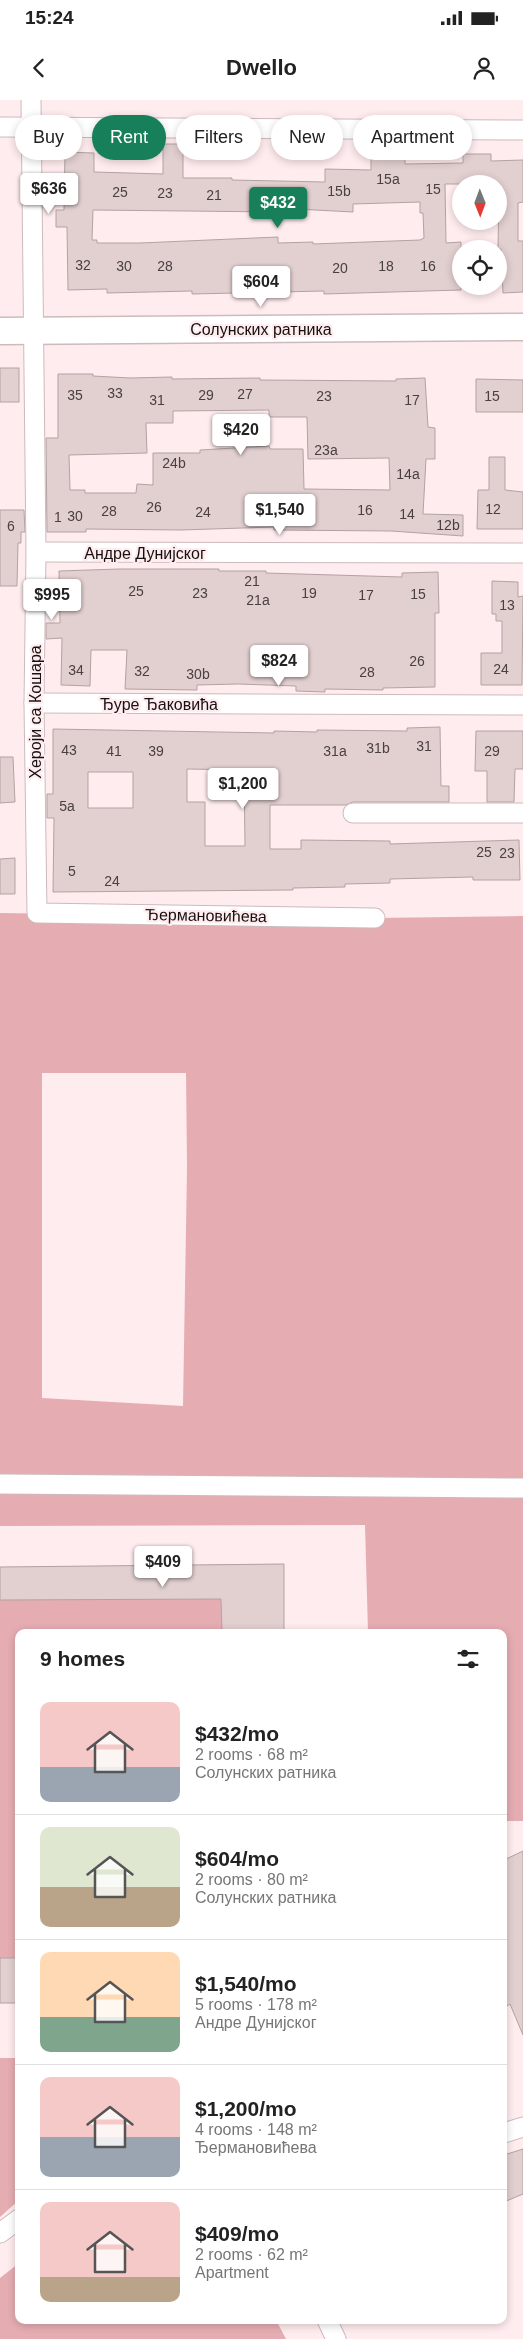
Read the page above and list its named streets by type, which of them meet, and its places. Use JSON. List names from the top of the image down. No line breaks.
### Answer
{"streets":{"main road":["Солунских ратника"],"street":["Андре Дунијског","Ђуре Ђаковића","Хероји са Кошара","Ђермановићева"]},"crossings":[["Солунских ратника","Хероји са Кошара"],["Андре Дунијског","Хероји са Кошара"],["Ђуре Ђаковића","Хероји са Кошара"],["Хероји са Кошара","Ђермановићева"]],"house_numbers":["15a","15","15b","25","23","21","32","30","28","18","16","20","33","27","35","29","23","15","31","17","23a","24b","14a","26","12","16","28","24","14","30","1","12b","6","21","25","23","19","15","17","21a","13","26","24","34","32","28","30b","31","31b","43","41","39","31a","29","5a","25","23","5","24"],"north":"bottom","page":{"status":"15:24","header":"Dwello","chip":["Buy","Rent","Filters","New","Apartment"],"price":["$636","$432","$604","$420","$1,540","$995","$824","$1,200","$409"],"heading":"9 homes","list":[{"name":"$432/mo","note":"2 rooms · 68 m² · Солунских ратника"},{"name":"$604/mo","note":"2 rooms · 80 m² · Солунских ратника"},{"name":"$1,540/mo","note":"5 rooms · 178 m² · Андре Дунијског"},{"name":"$1,200/mo","note":"4 rooms · 148 m² · Ђермановићева"},{"name":"$409/mo","note":"2 rooms · 62 m² · Apartment"}]}}
